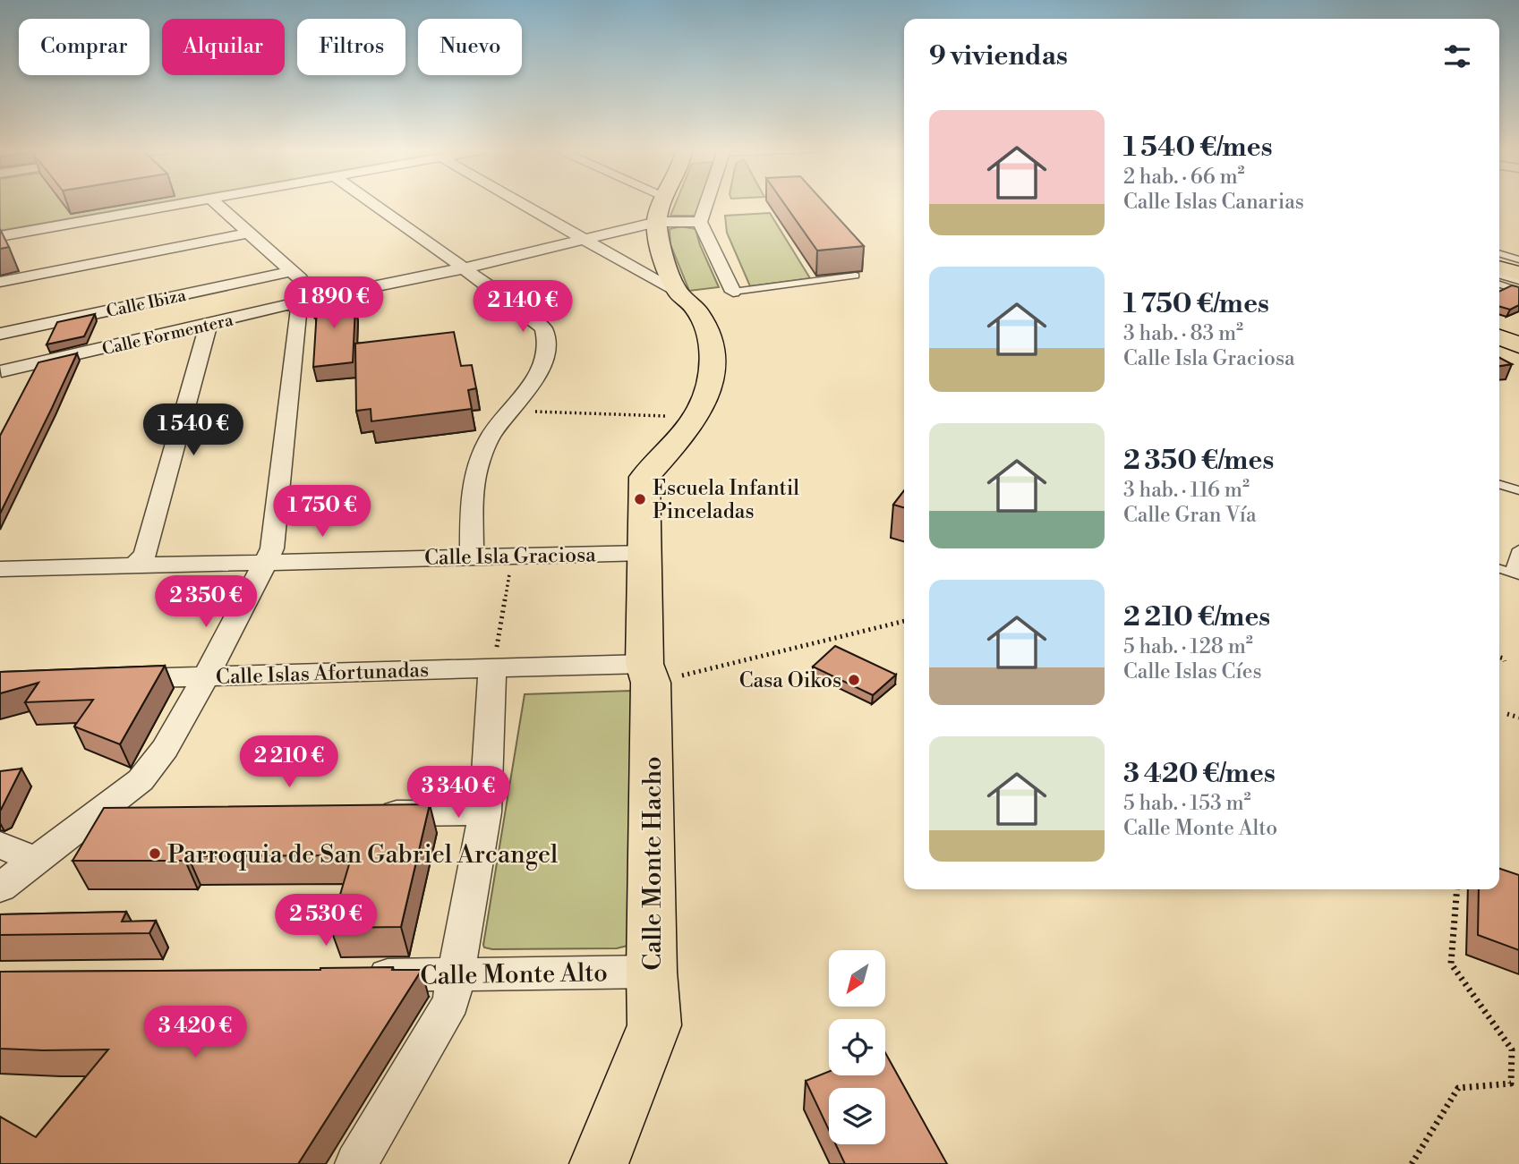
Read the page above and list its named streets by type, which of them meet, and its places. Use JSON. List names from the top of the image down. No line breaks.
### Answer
{"streets":{"main road":["Calle Monte Hacho"],"street":["Calle Ibiza","Calle Formentera","Calle Isla Graciosa","Calle Islas Afortunadas","Calle Monte Alto"]},"crossings":[["Calle Isla Graciosa","Calle Monte Hacho"],["Calle Islas Afortunadas","Calle Monte Hacho"],["Calle Monte Hacho","Calle Monte Alto"]],"places":["Escuela Infantil Pinceladas","Casa Oikos","Parroquia de San Gabriel Arcangel"],"north":"bottom left","page":{"chip":["Comprar","Alquilar","Filtros","Nuevo"],"heading":"9 viviendas","list":[{"name":"1 540 €/mes","note":"2 hab. · 66 m² · Calle Islas Canarias"},{"name":"1 750 €/mes","note":"3 hab. · 83 m² · Calle Isla Graciosa"},{"name":"2 350 €/mes","note":"3 hab. · 116 m² · Calle Gran Vía"},{"name":"2 210 €/mes","note":"5 hab. · 128 m² · Calle Islas Cíes"},{"name":"3 420 €/mes","note":"5 hab. · 153 m² · Calle Monte Alto"}],"price":["1 890 €","2 140 €","1 540 €","1 750 €","2 350 €","2 210 €","3 340 €","2 530 €","3 420 €"]}}
